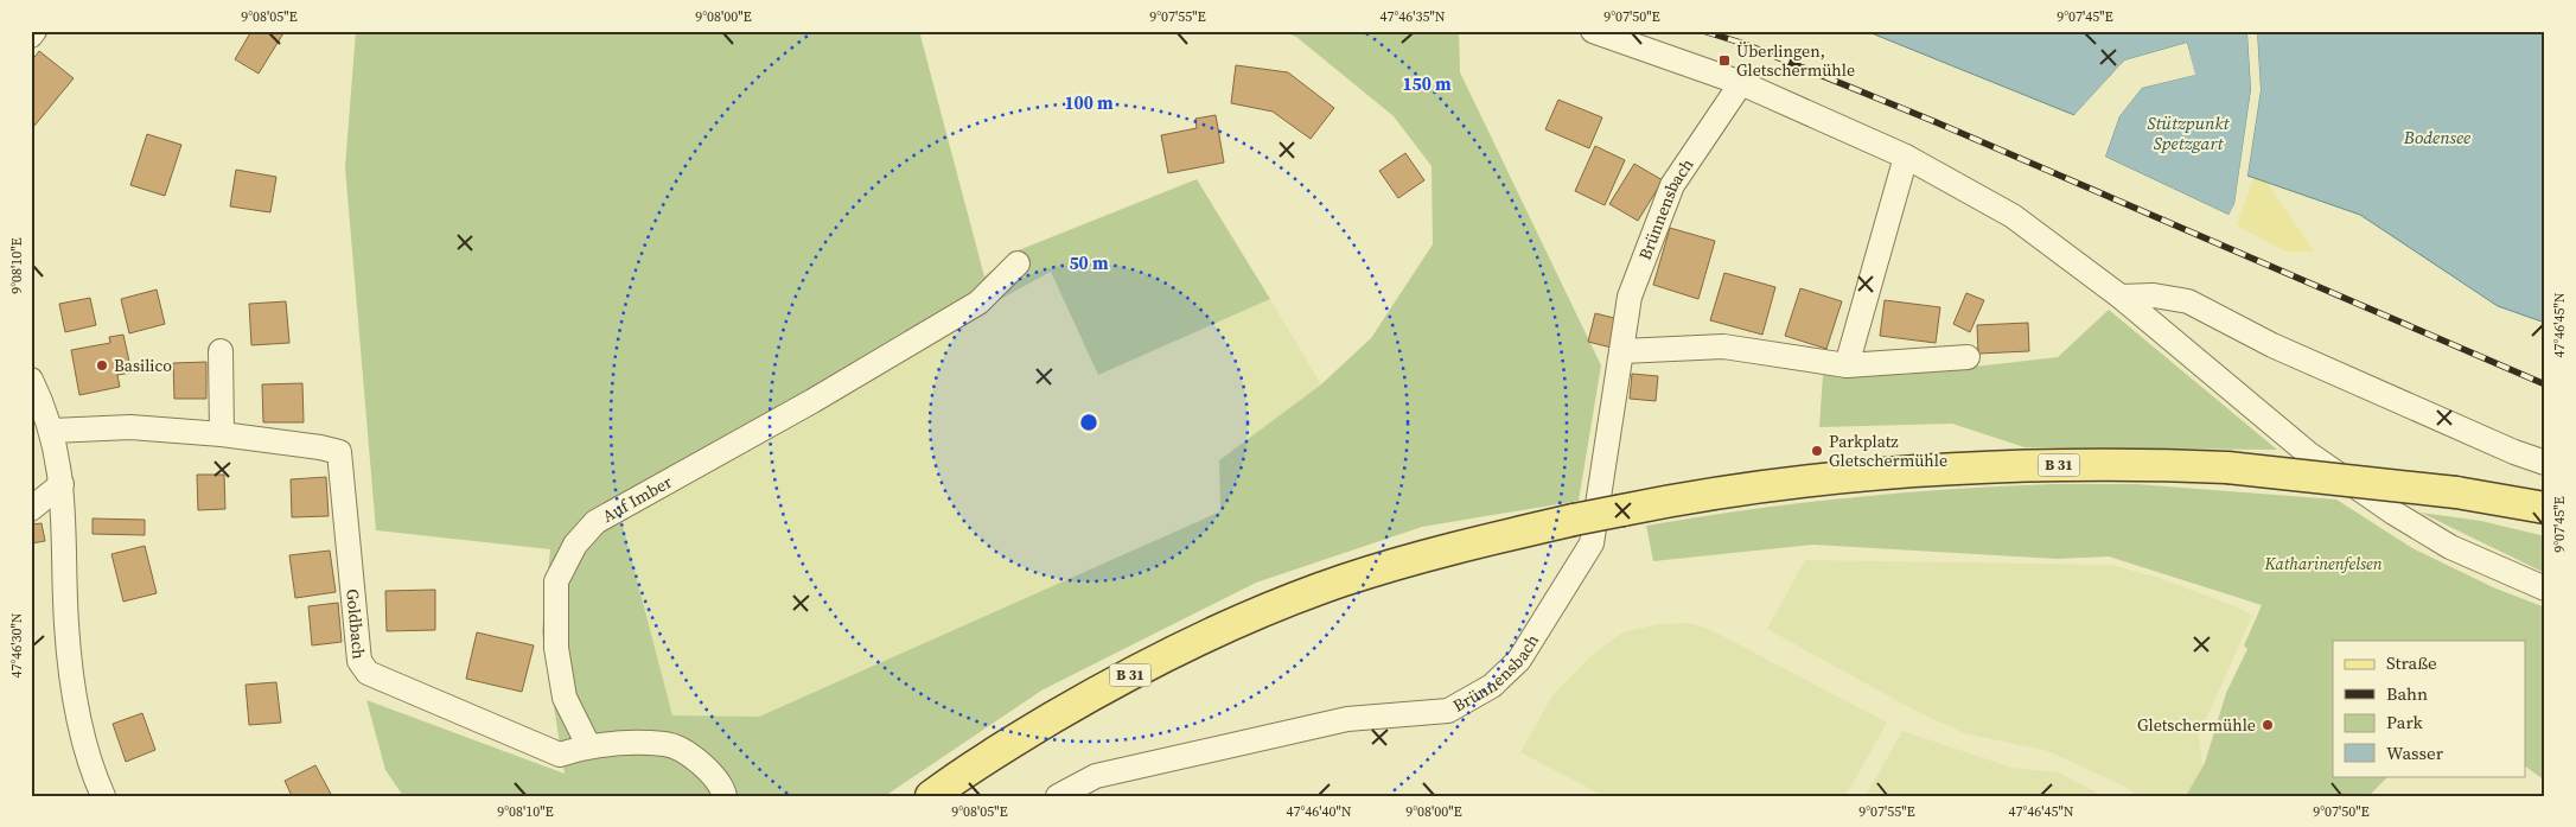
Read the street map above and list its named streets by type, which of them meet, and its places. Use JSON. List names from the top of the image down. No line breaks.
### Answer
{"streets":{"main road":["B 31"],"street":["Brünnensbach","Auf Imber","Goldbach"]},"crossings":[["Auf Imber","Goldbach"]],"water":["Stützpunkt Spetzgart","Bodensee"],"parks":["Katharinenfelsen"],"places":{"transit":["Überlingen, Gletschermühle"],"other":["Basilico","Parkplatz Gletschermühle","Gletschermühle"]},"legend":["Straße","Bahn","Park","Wasser"],"coordinates":["9°08'05\"E","9°08'00\"E","9°07'55\"E","47°46'35\"N","9°07'50\"E","9°07'45\"E","9°08'10\"E","47°46'45\"N","47°46'30\"N","47°46'40\"N"],"rings":["150 m","100 m","50 m"]}
